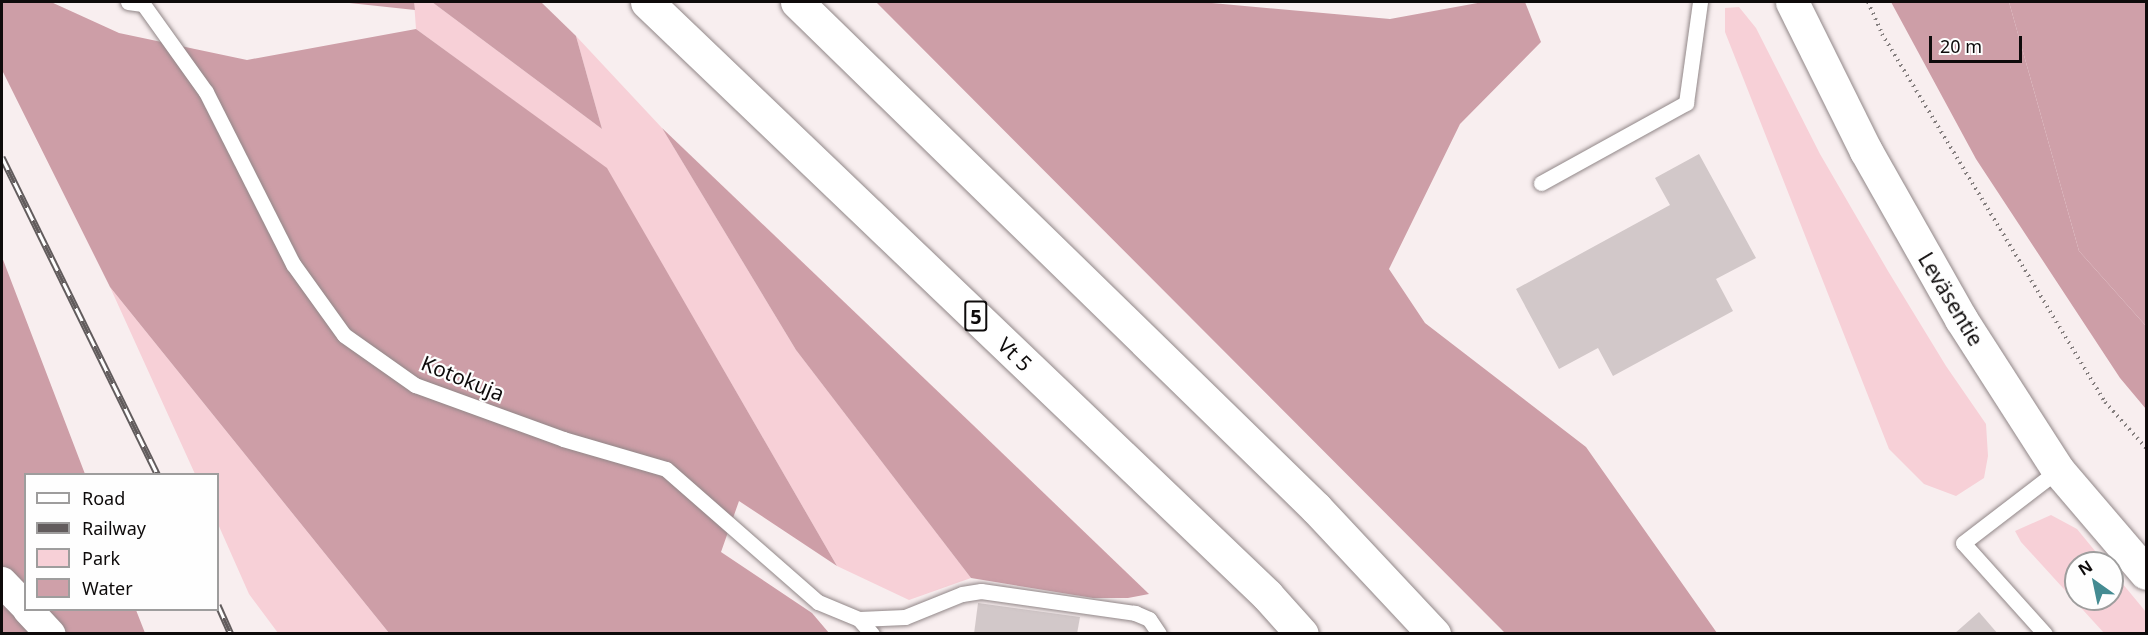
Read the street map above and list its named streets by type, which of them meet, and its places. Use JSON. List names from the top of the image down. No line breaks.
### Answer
{"streets":{"main road":["Leväsentie","5","Vt 5"],"lane":["Kotokuja"]},"legend":["Road","Railway","Park","Water"],"scale_bar":"20 m","north":"top left"}
